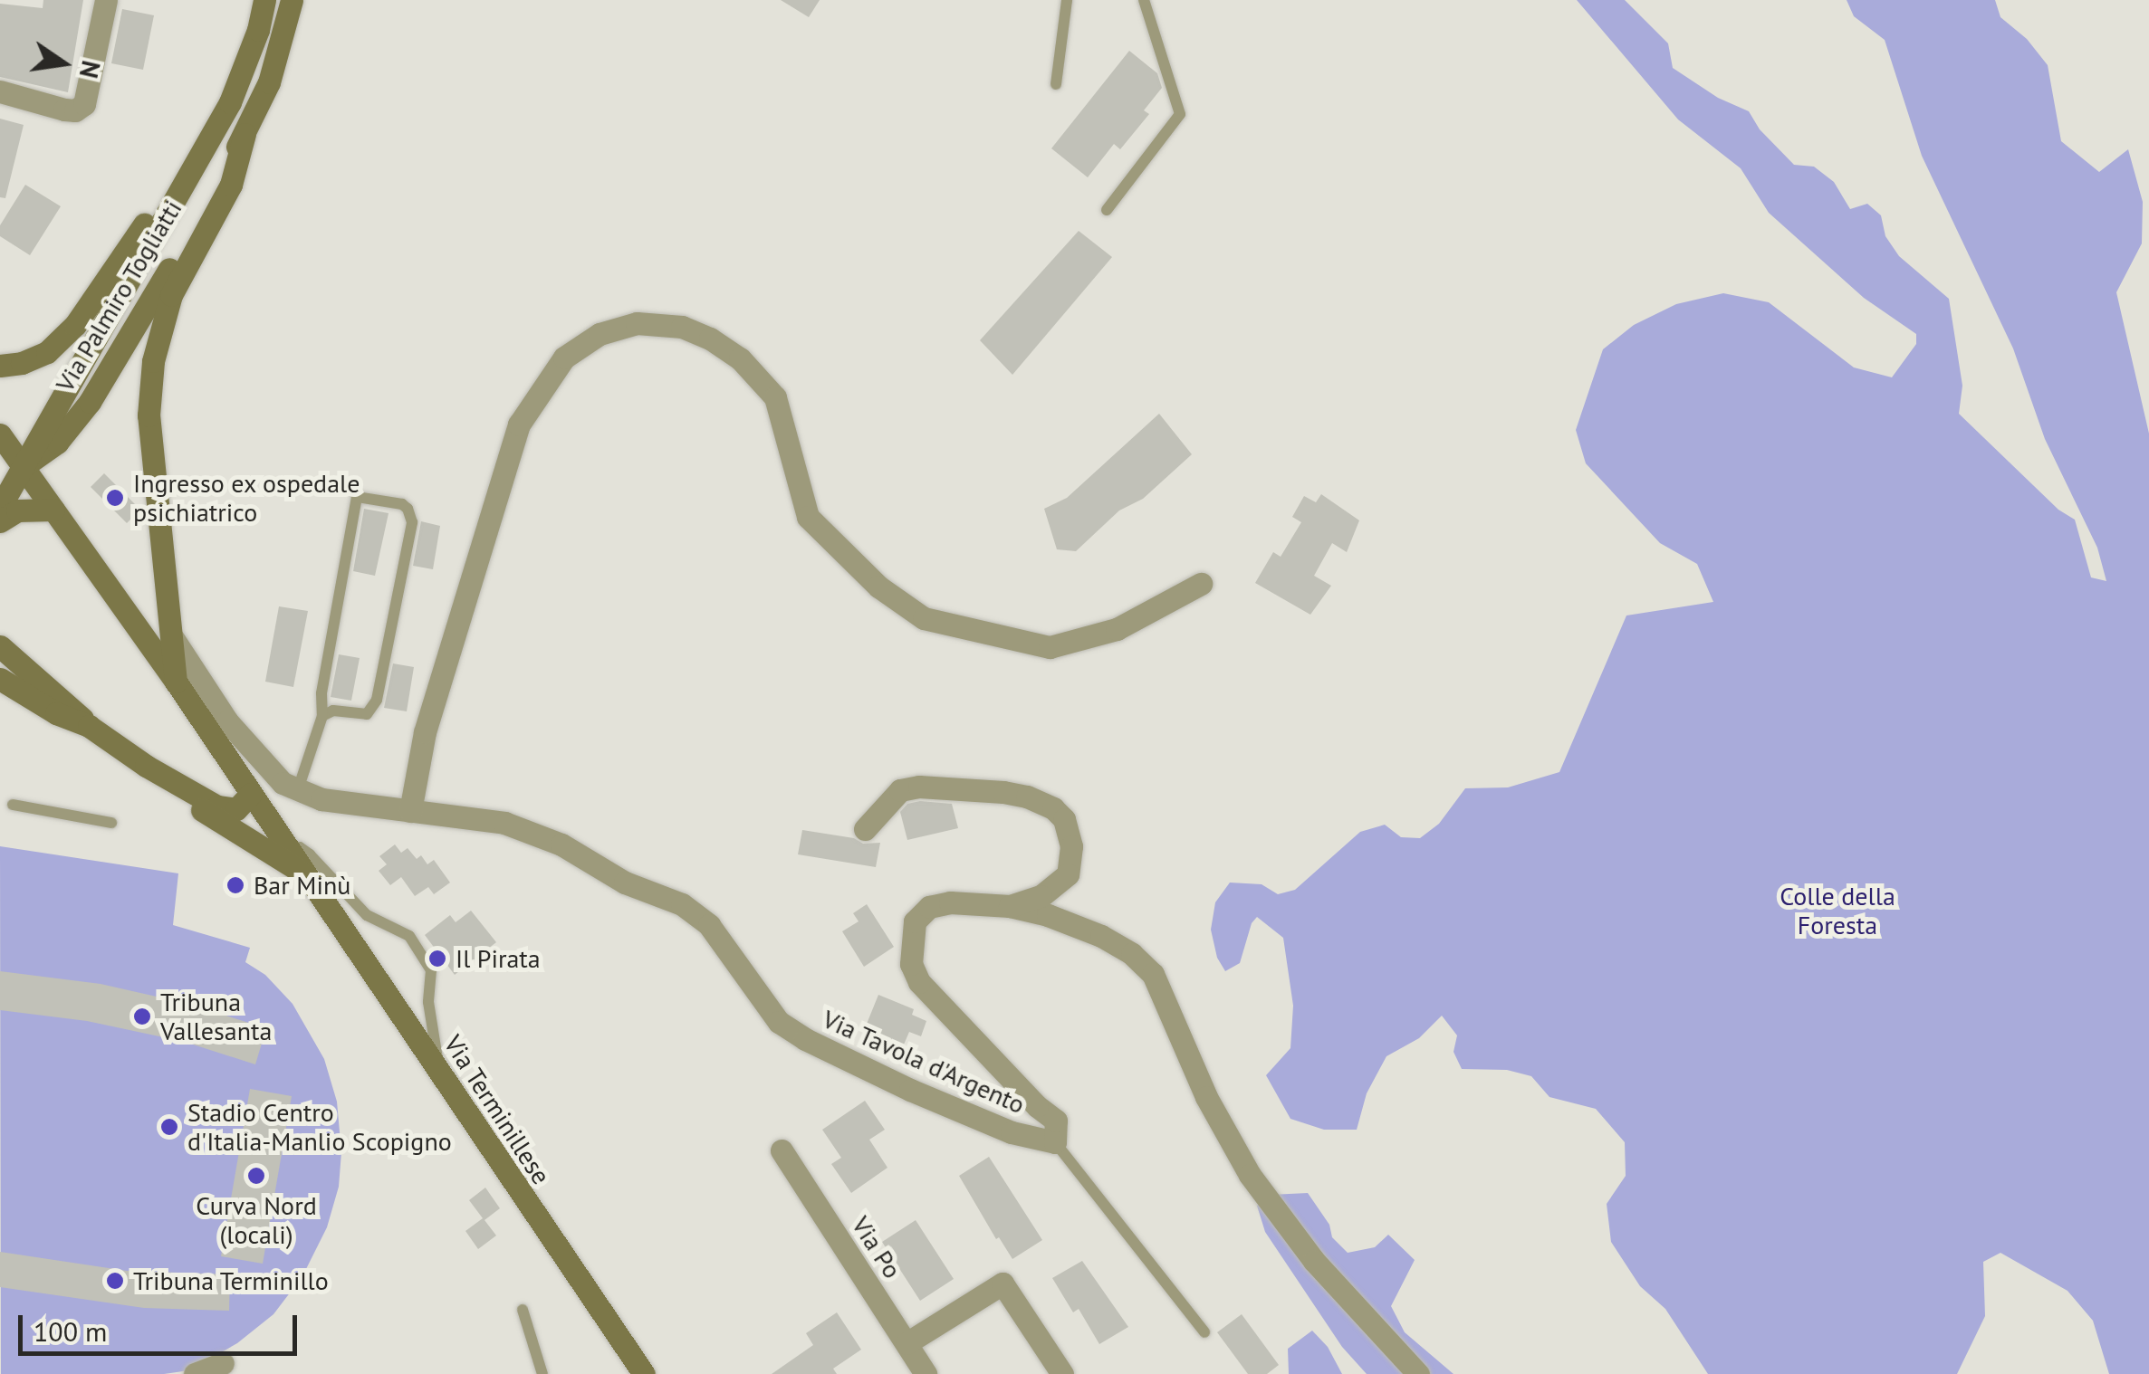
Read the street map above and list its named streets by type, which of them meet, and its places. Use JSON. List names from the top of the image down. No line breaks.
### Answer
{"streets":{"street":["Via Palmiro Togliatti","Via Tavola d'Argento","Via Terminillese","Via Po"]},"crossings":[["Via Palmiro Togliatti","Via Terminillese"]],"parks":["Colle della Foresta"],"places":["Ingresso ex ospedale psichiatrico","Bar Minù","Il Pirata","Tribuna Vallesanta","Stadio Centro d'Italia-Manlio Scopigno","Curva Nord (locali)","Tribuna Terminillo"],"scale_bar":"100 m","north":"right"}
